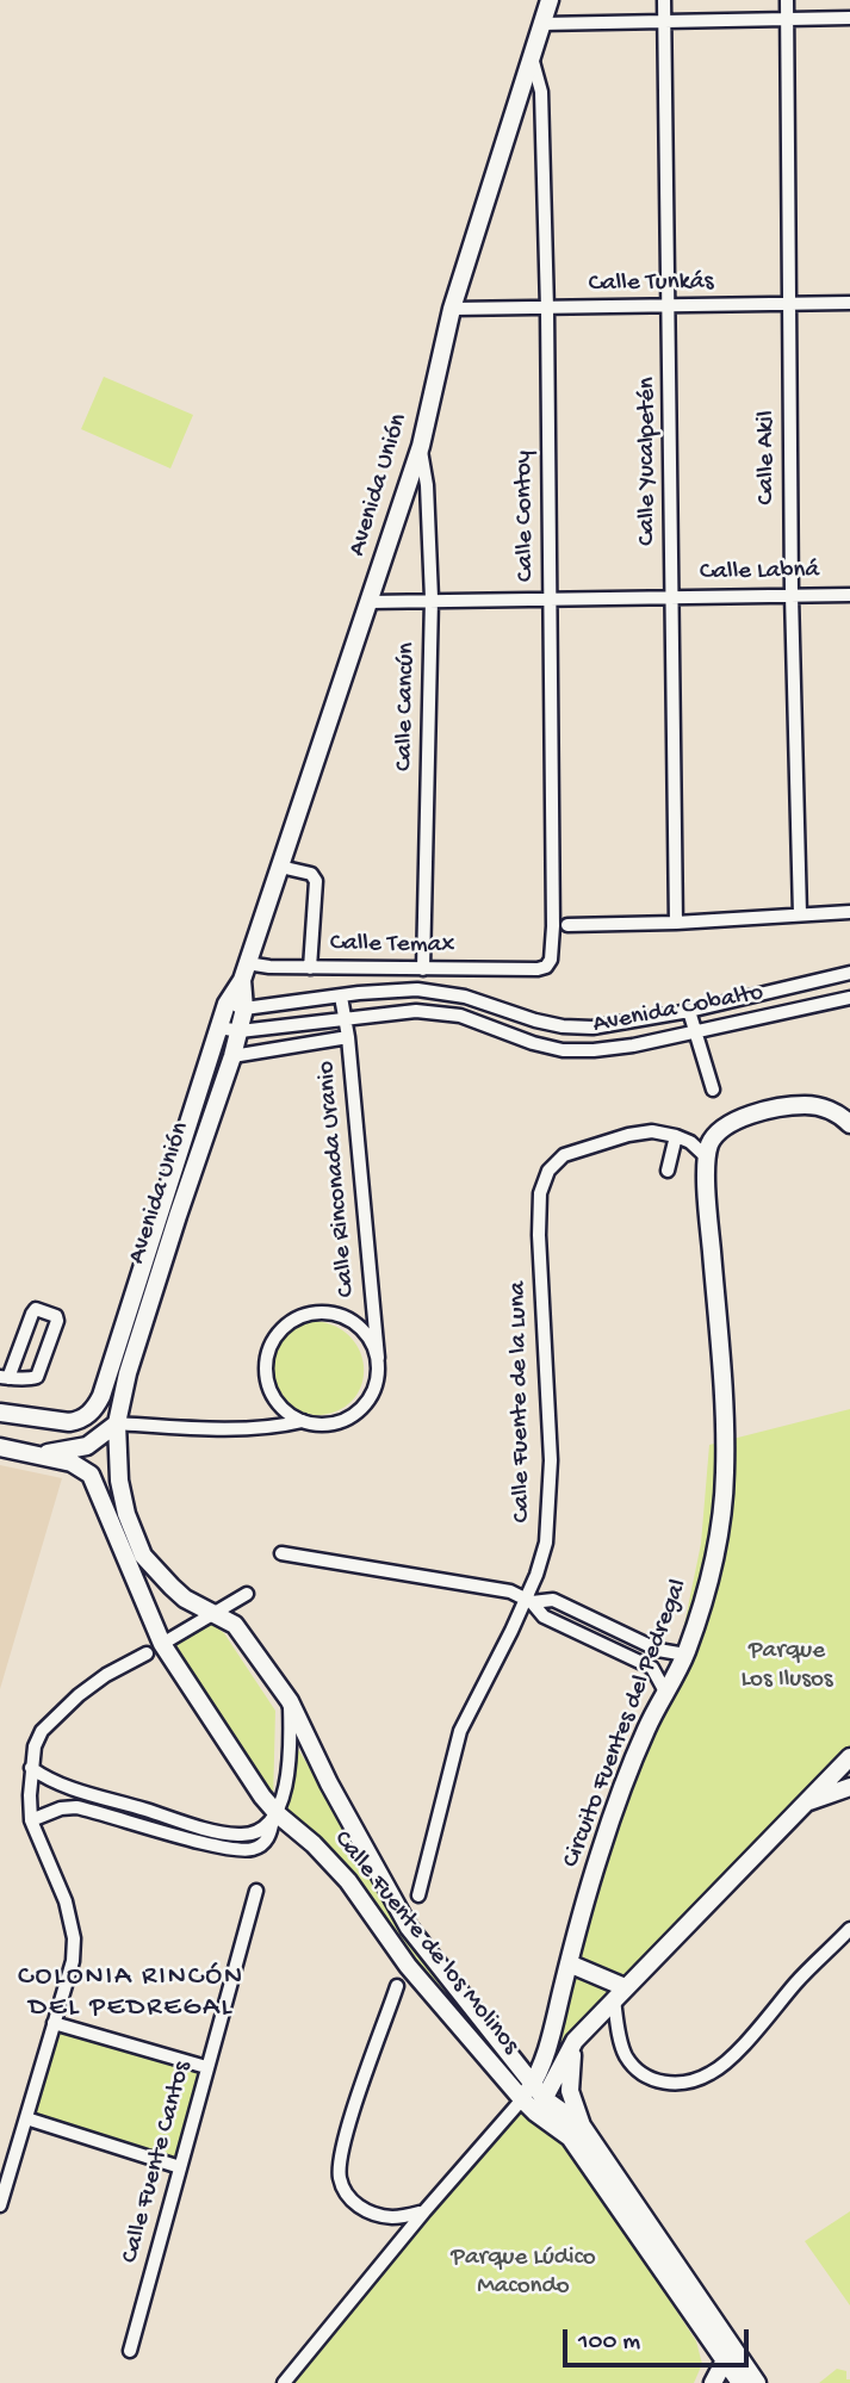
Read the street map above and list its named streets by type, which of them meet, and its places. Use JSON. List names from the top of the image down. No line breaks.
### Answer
{"streets":{"street":["Calle Tunkás","Calle Akil","Calle Yucalpetén","Avenida Unión","Calle Contoy","Calle Labná","Calle Cancún","Calle Temax","Avenida Cobalto","Calle Rinconada Uranio","Calle Fuente de la Luna","Circuito Fuentes del Pedregal","Calle Fuente de los Molinos","Calle Fuente Cantos"]},"crossings":[["Calle Tunkás","Calle Akil"],["Calle Tunkás","Calle Yucalpetén"],["Calle Tunkás","Avenida Unión"],["Calle Tunkás","Calle Contoy"],["Calle Akil","Calle Labná"],["Calle Yucalpetén","Calle Labná"],["Avenida Unión","Calle Contoy"],["Avenida Unión","Calle Labná"],["Avenida Unión","Calle Cancún"],["Avenida Unión","Calle Temax"],["Avenida Unión","Avenida Cobalto"],["Avenida Unión","Calle Fuente de los Molinos"],["Calle Contoy","Calle Labná"],["Calle Contoy","Calle Temax"],["Calle Labná","Calle Cancún"],["Calle Cancún","Calle Temax"],["Avenida Cobalto","Calle Rinconada Uranio"],["Circuito Fuentes del Pedregal","Calle Fuente de los Molinos"]],"districts":["COLONIA RINCÓN DEL PEDREGAL"],"parks":["Parque Los Ilusos","Parque Lúdico Macondo"],"scale_bar":"100 m"}
